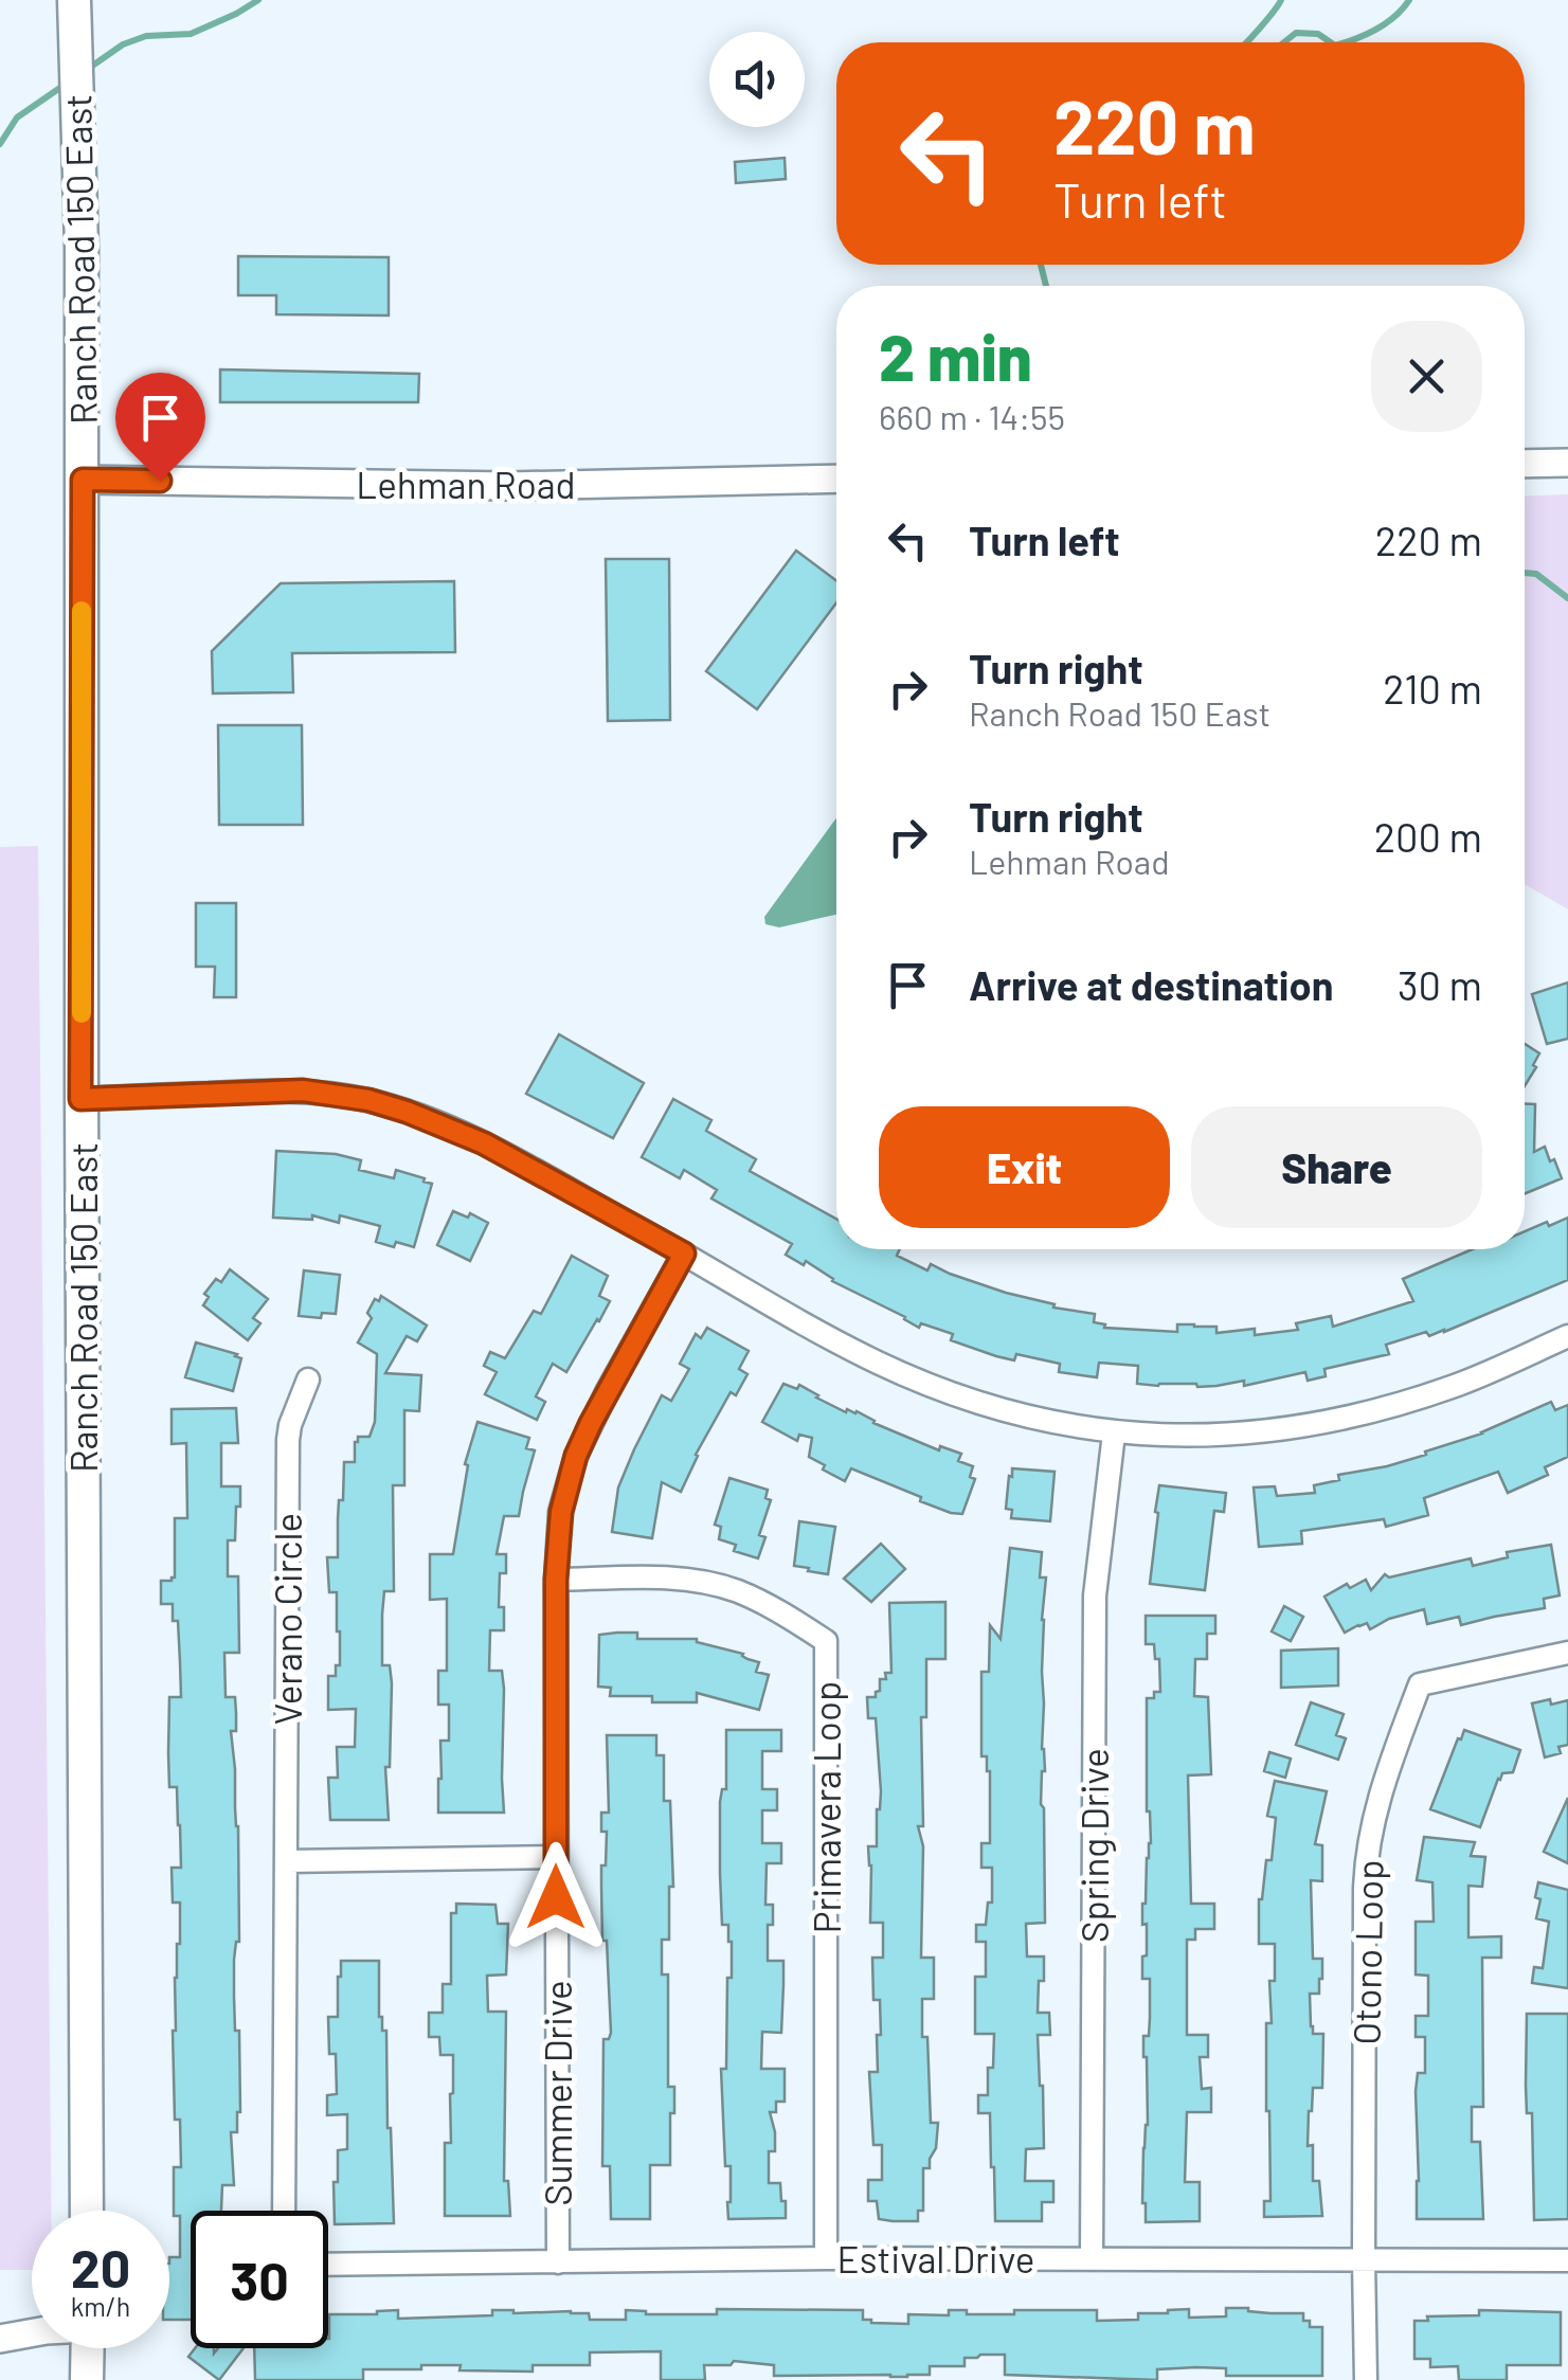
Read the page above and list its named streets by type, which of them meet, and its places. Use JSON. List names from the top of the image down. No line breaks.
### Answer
{"streets":{"main road":["Ranch Road 150 East"],"street":["Lehman Road","Verano Circle","Primavera Loop","Spring Drive","Otono Loop","Summer Drive","Estival Drive"]},"crossings":[["Ranch Road 150 East","Lehman Road"],["Primavera Loop","Summer Drive"],["Primavera Loop","Estival Drive"],["Spring Drive","Estival Drive"],["Otono Loop","Estival Drive"],["Summer Drive","Estival Drive"]],"page":{"turn":["220 m","Turn left"],"heading":["2 min","660 m · 14:55"],"list":[{"name":"Turn left","value":"220 m"},{"name":"Turn right","note":"Ranch Road 150 East","value":"210 m"},{"name":"Turn right","note":"Lehman Road","value":"200 m"},{"name":"Arrive at destination","value":"30 m"}],"buttons":["Exit","Share"],"speed":"20 km/h","limit":"30"}}
